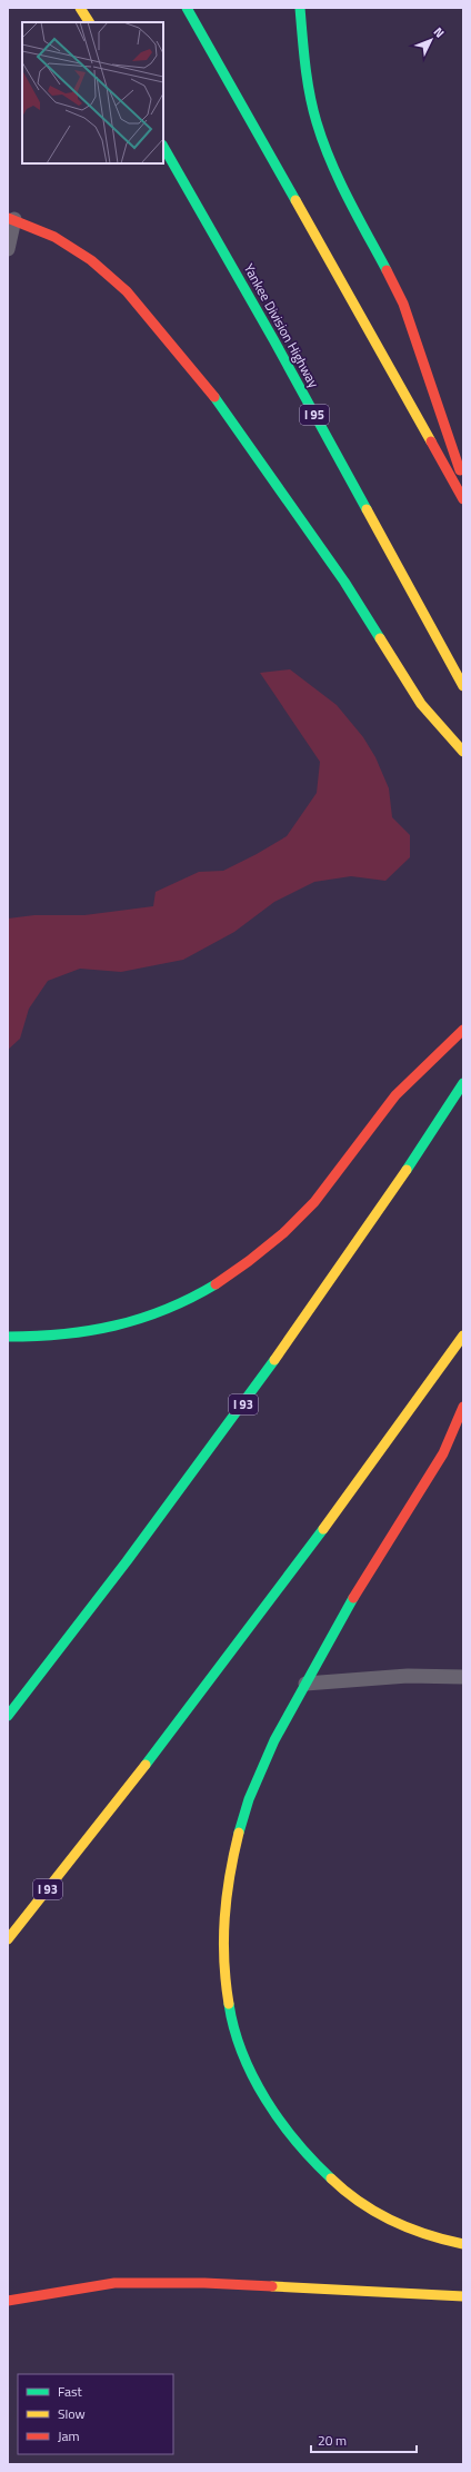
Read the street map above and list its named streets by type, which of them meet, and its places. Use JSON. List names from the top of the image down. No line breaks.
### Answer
{"streets":{"highway":["Yankee Division Highway","I 95","I 93"]},"legend":["Fast","Slow","Jam"],"scale_bar":"20 m","north":"top right"}
